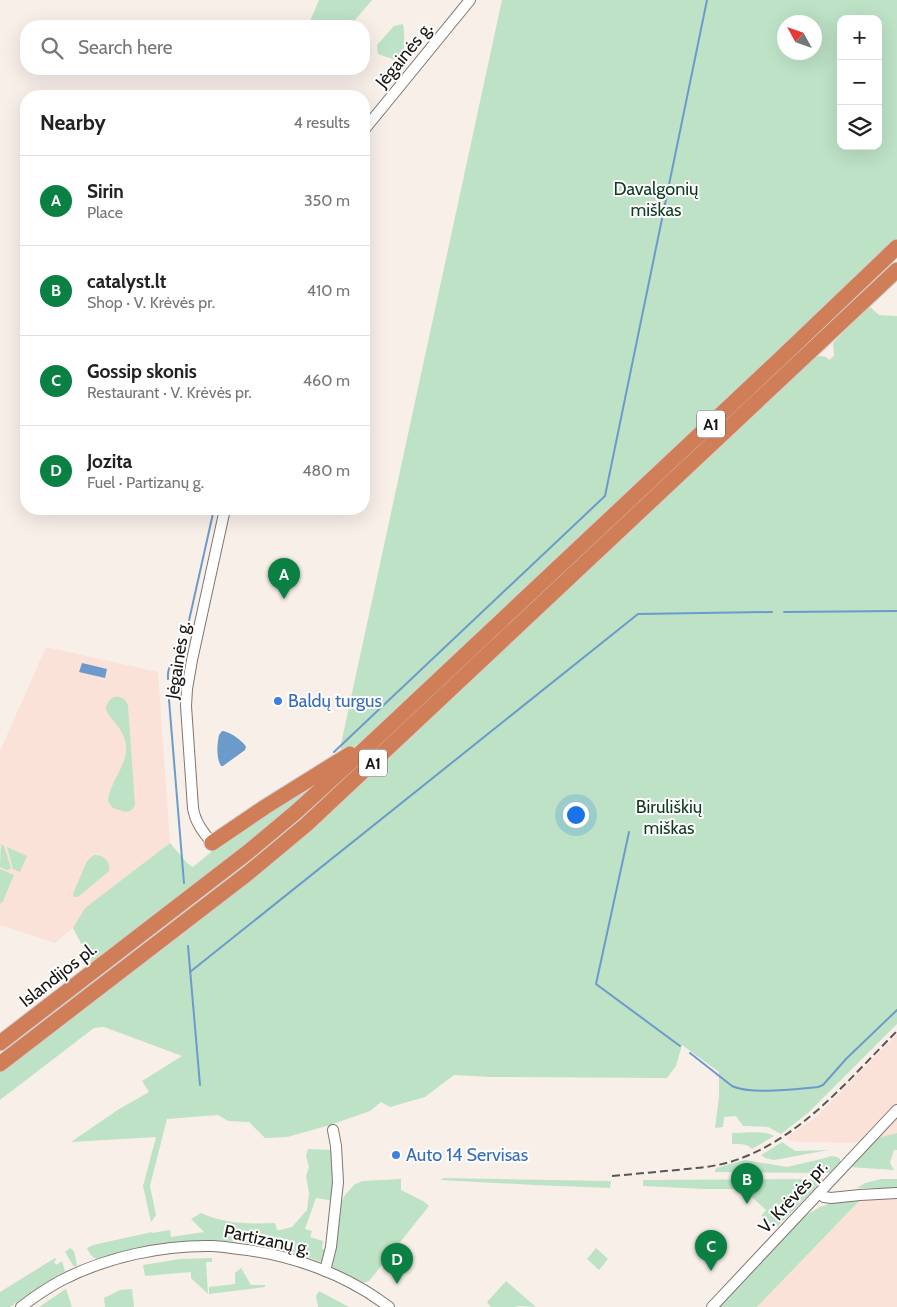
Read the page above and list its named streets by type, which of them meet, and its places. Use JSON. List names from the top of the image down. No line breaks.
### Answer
{"streets":{"highway":["A1","Islandijos pl."],"street":["Jėgainės g.","V. Krėvės pr.","Partizanų g."]},"crossings":[["A1","Islandijos pl."]],"parks":["Davalgonių miškas","Biruliškių miškas"],"places":["Baldų turgus","Auto 14 Servisas"],"north":"top left","page":{"map_buttons":["+","−"],"search":"Search here","heading":["Nearby","4 results"],"list":[{"mark":"A","name":"Sirin","note":"Place","value":"350 m"},{"mark":"B","name":"catalyst.lt","note":"Shop · V. Krėvės pr.","value":"410 m"},{"mark":"C","name":"Gossip skonis","note":"Restaurant · V. Krėvės pr.","value":"460 m"},{"mark":"D","name":"Jozita","note":"Fuel · Partizanų g.","value":"480 m"}],"pins":["A","B","C","D"]}}
